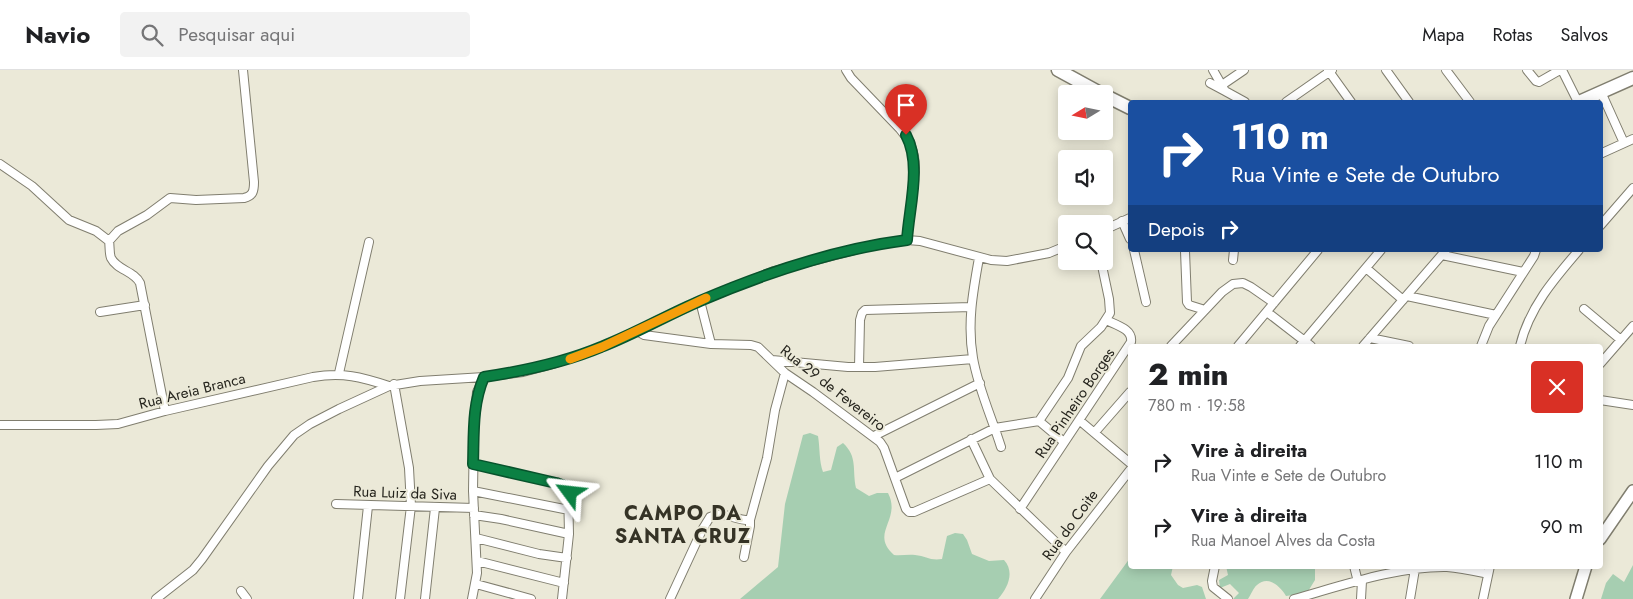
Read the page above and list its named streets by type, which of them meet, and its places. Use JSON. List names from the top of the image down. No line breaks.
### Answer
{"streets":{"street":["Rua 29 de Fevereiro","Rua Areia Branca","Rua Pinheiro Borges","Rua Luiz da Siva","Rua do Coite"]},"districts":["CAMPO DA SANTA CRUZ"],"north":"left","page":{"header":"Navio","search":"Pesquisar aqui","nav":["Mapa","Rotas","Salvos"],"turn":["110 m","Rua Vinte e Sete de Outubro"],"then":"Depois","heading":["2 min","780 m · 19:58"],"list":[{"name":"Vire à direita","note":"Rua Vinte e Sete de Outubro","value":"110 m"},{"name":"Vire à direita","note":"Rua Manoel Alves da Costa","value":"90 m"}]}}
